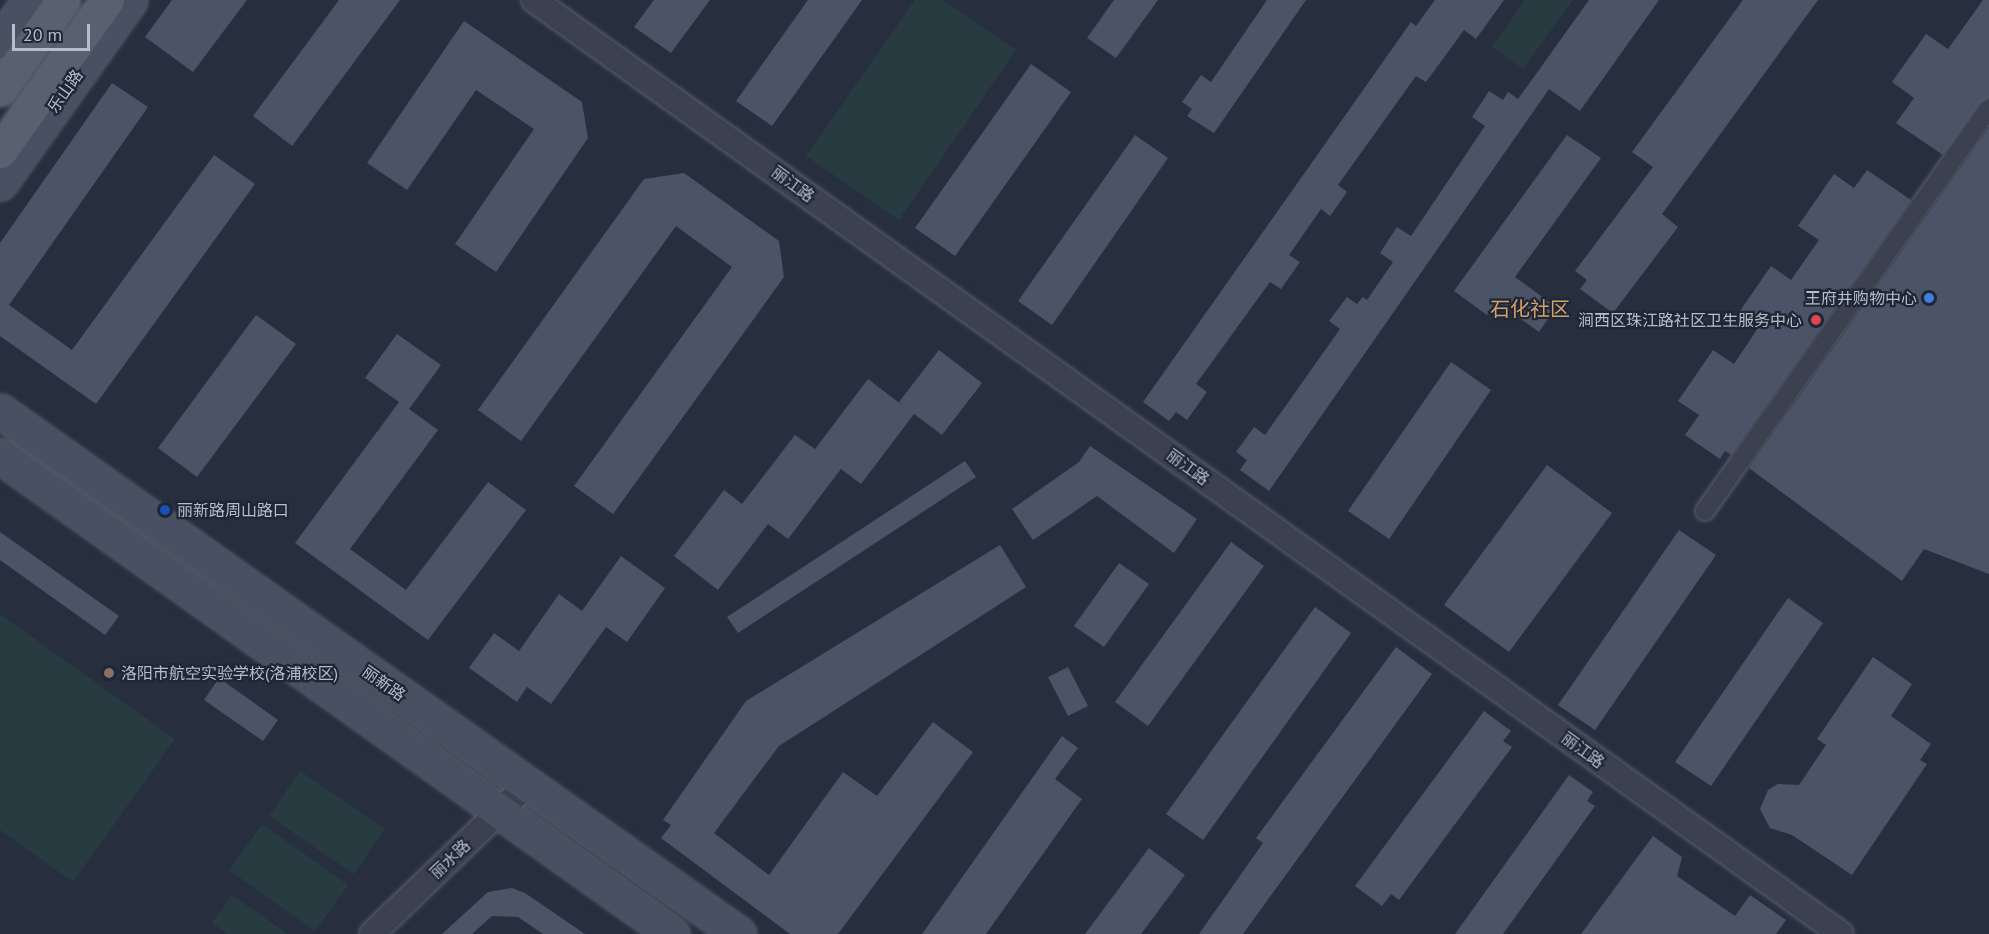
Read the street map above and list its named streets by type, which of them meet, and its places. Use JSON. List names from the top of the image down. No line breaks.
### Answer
{"streets":{"main road":["乐山路","丽新路"],"street":["丽江路","丽水路"]},"crossings":[["丽新路","丽水路"]],"districts":["石化社区"],"places":["王府井购物中心","涧西区珠江路社区卫生服务中心","丽新路周山路口","洛阳市航空实验学校(洛浦校区)"],"scale_bar":"20 m"}
